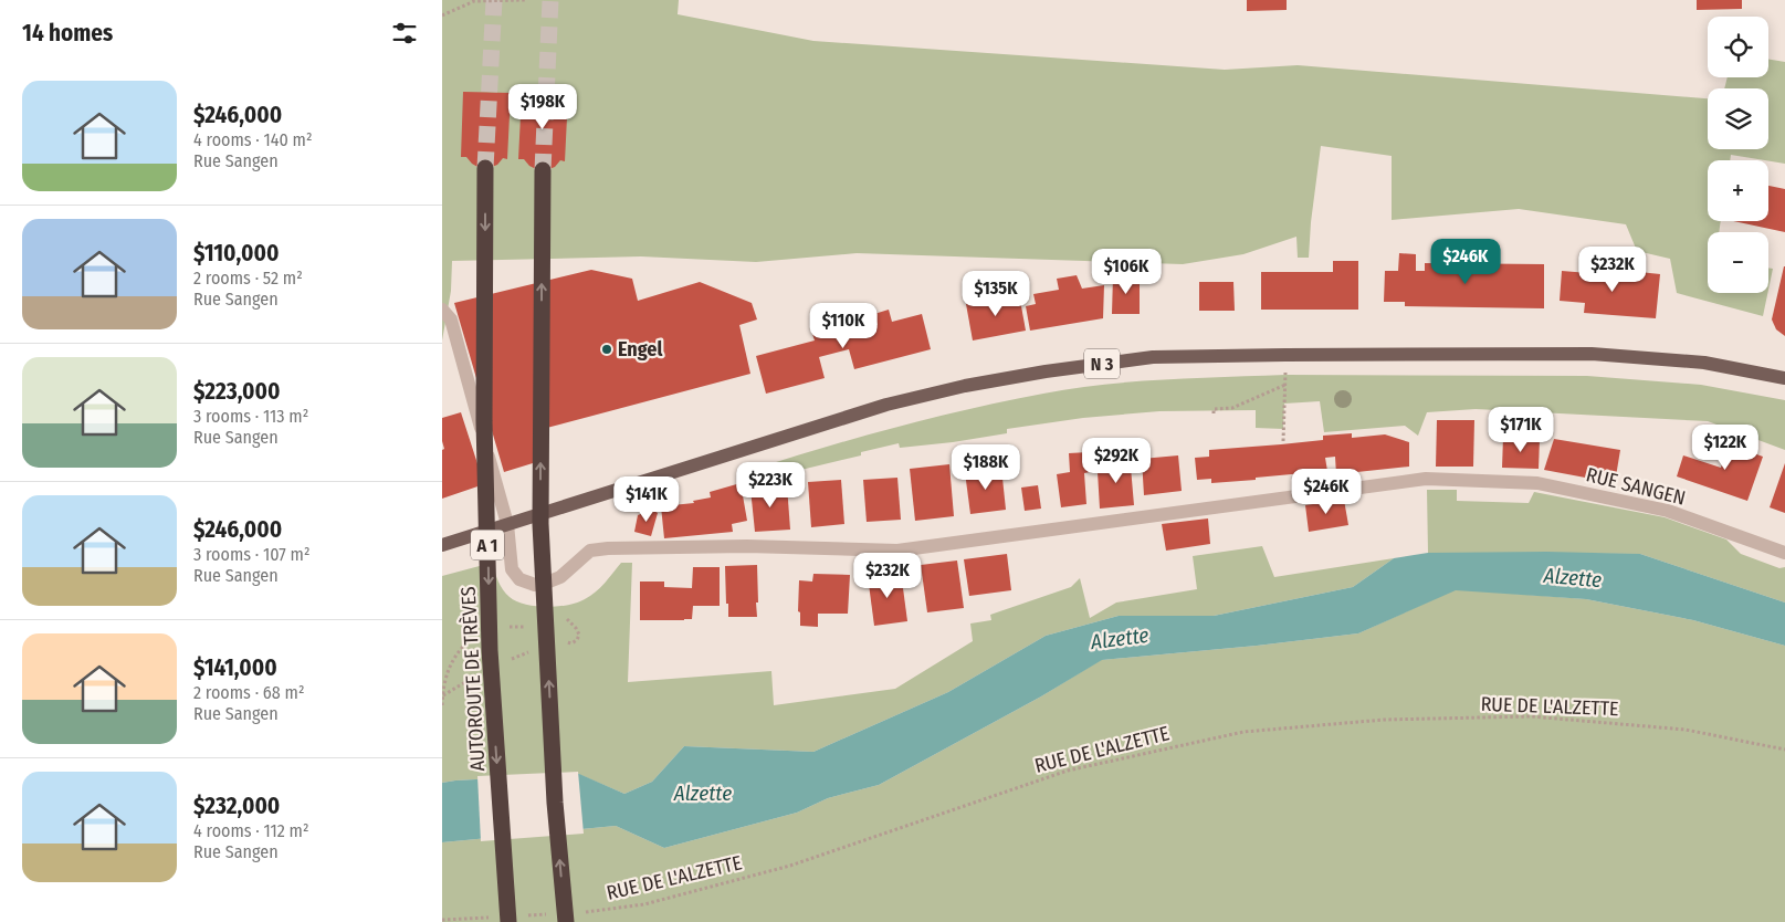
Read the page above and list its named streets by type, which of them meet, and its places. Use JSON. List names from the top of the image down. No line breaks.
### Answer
{"streets":{"highway":["A 1","AUTOROUTE DE TRÈVES"],"main road":["N 3"],"street":["RUE SANGEN"],"path":["RUE DE L'ALZETTE"]},"crossings":[["N 3","RUE SANGEN"]],"water":["Alzette"],"places":["Engel"],"page":{"heading":"14 homes","map_buttons":["+","−"],"list":[{"name":"$246,000","note":"4 rooms · 140 m² · Rue Sangen"},{"name":"$110,000","note":"2 rooms · 52 m² · Rue Sangen"},{"name":"$223,000","note":"3 rooms · 113 m² · Rue Sangen"},{"name":"$246,000","note":"3 rooms · 107 m² · Rue Sangen"},{"name":"$141,000","note":"2 rooms · 68 m² · Rue Sangen"},{"name":"$232,000","note":"4 rooms · 112 m² · Rue Sangen"}],"price":["$198K","$246K","$232K","$106K","$135K","$110K","$171K","$122K","$292K","$188K","$223K","$246K","$141K","$232K"]}}
